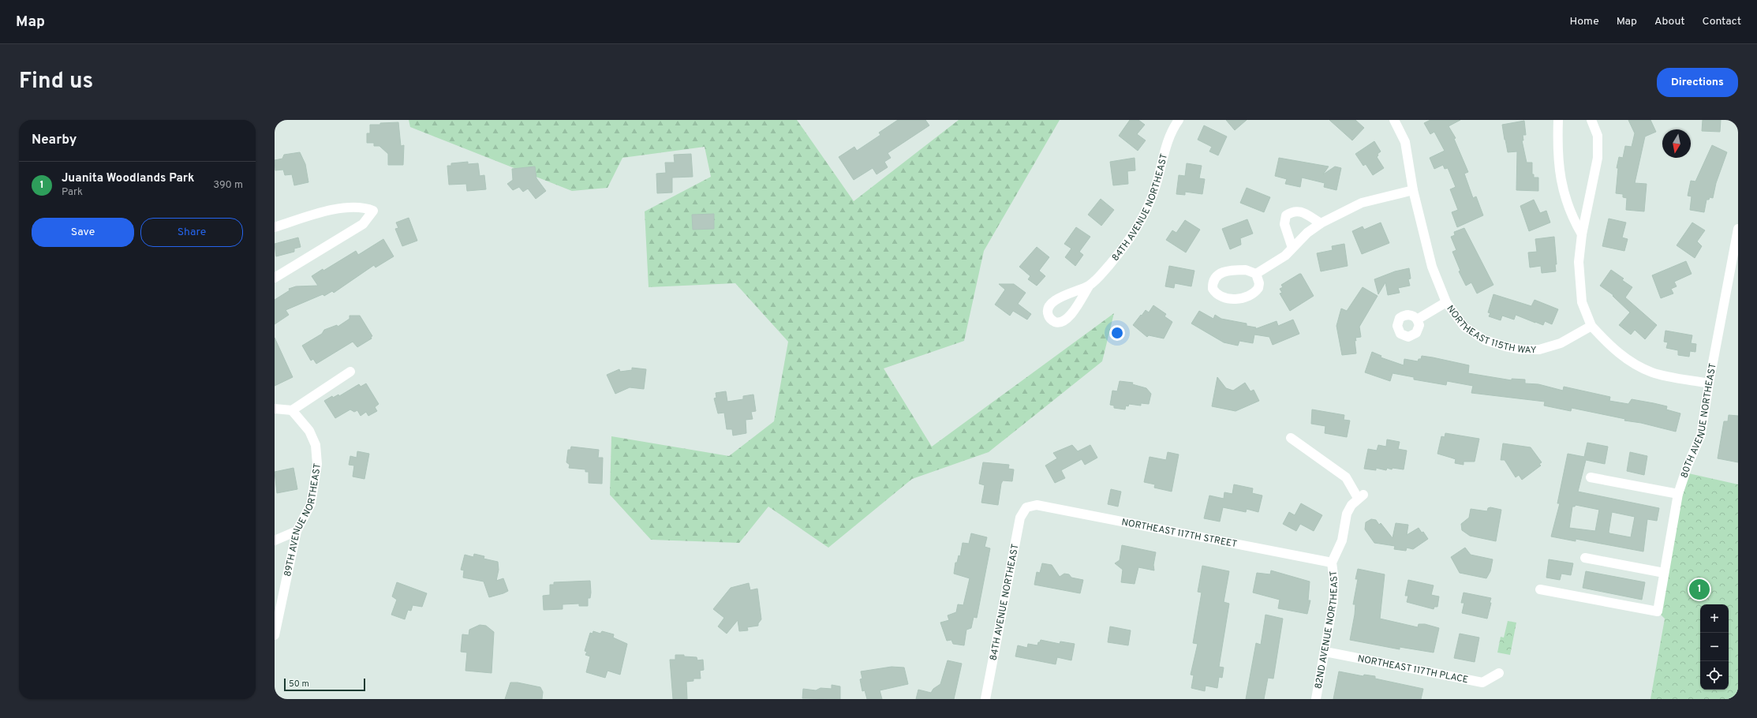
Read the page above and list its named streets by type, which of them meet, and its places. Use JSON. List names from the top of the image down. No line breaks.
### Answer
{"streets":{"street":["84TH AVENUE NORTHEAST","NORTHEAST 115TH WAY","80TH AVENUE NORTHEAST","89TH AVENUE NORTHEAST","NORTHEAST 117TH STREET","82ND AVENUE NORTHEAST","NORTHEAST 117TH PLACE"]},"crossings":[["84TH AVENUE NORTHEAST","NORTHEAST 117TH STREET"],["NORTHEAST 117TH STREET","82ND AVENUE NORTHEAST"],["82ND AVENUE NORTHEAST","NORTHEAST 117TH PLACE"]],"scale_bar":"50 m","north":"bottom","page":{"header":"Map","nav":["Home","Map","About","Contact"],"title":"Find us","buttons":["Directions",["Save","Share"]],"heading":"Nearby","list":[{"mark":"1","name":"Juanita Woodlands Park","note":"Park","value":"390 m"}],"pins":"1","map_buttons":["+","−"],"scale":"50 m"}}
